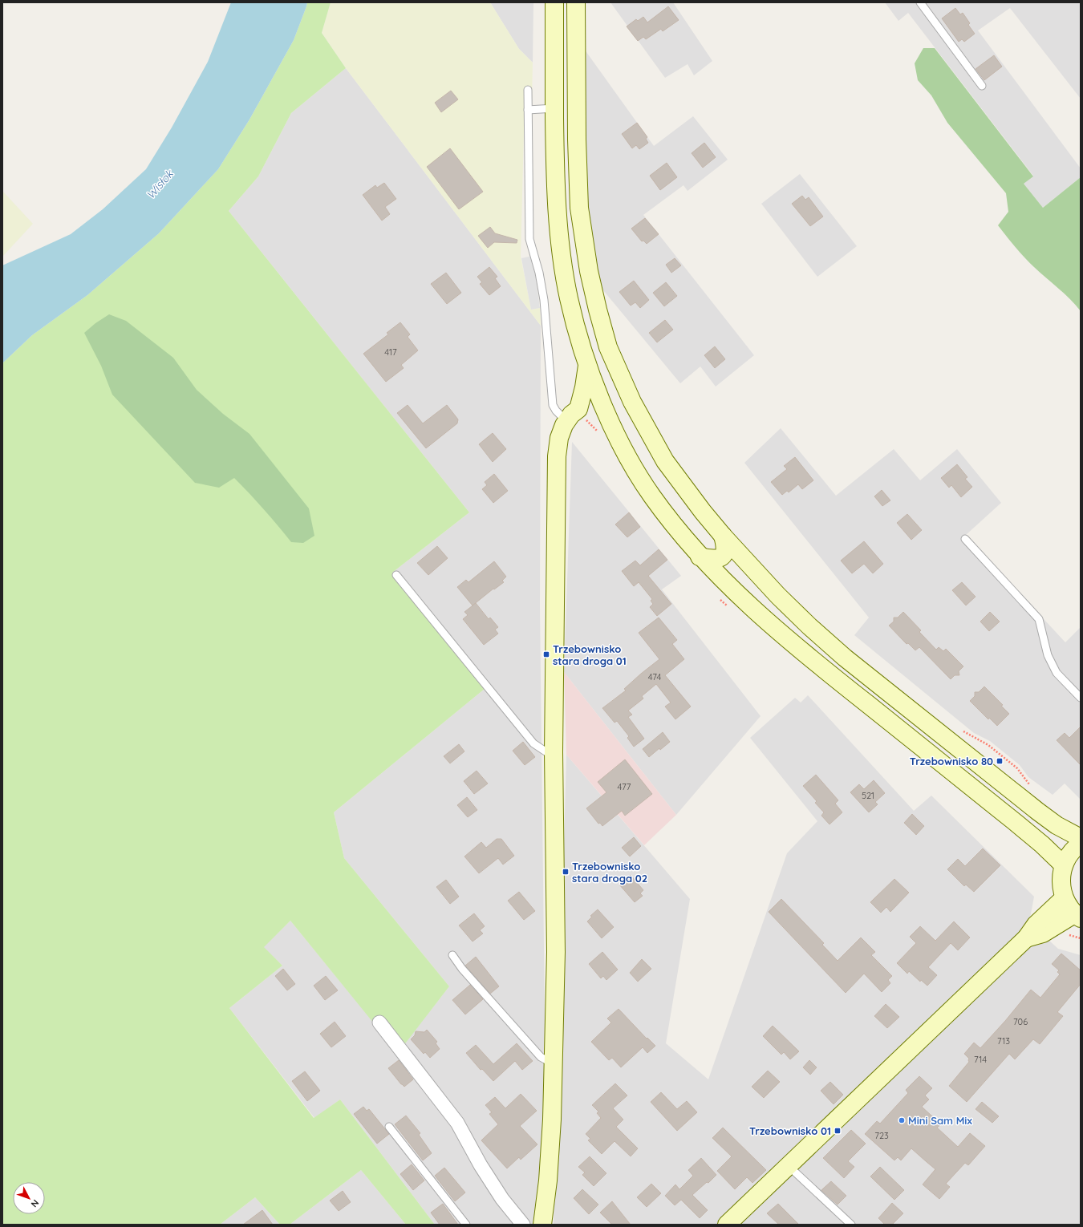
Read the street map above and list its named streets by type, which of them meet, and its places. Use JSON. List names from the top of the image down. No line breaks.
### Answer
{"water":["Wisłok"],"places":{"transit":["Trzebownisko stara droga 01","Trzebownisko 80","Trzebownisko stara droga 02","Trzebownisko 01"],"other":["Mini Sam Mix"]},"house_numbers":["417","474","477","521","706","713","714","723"],"north":"bottom right"}
